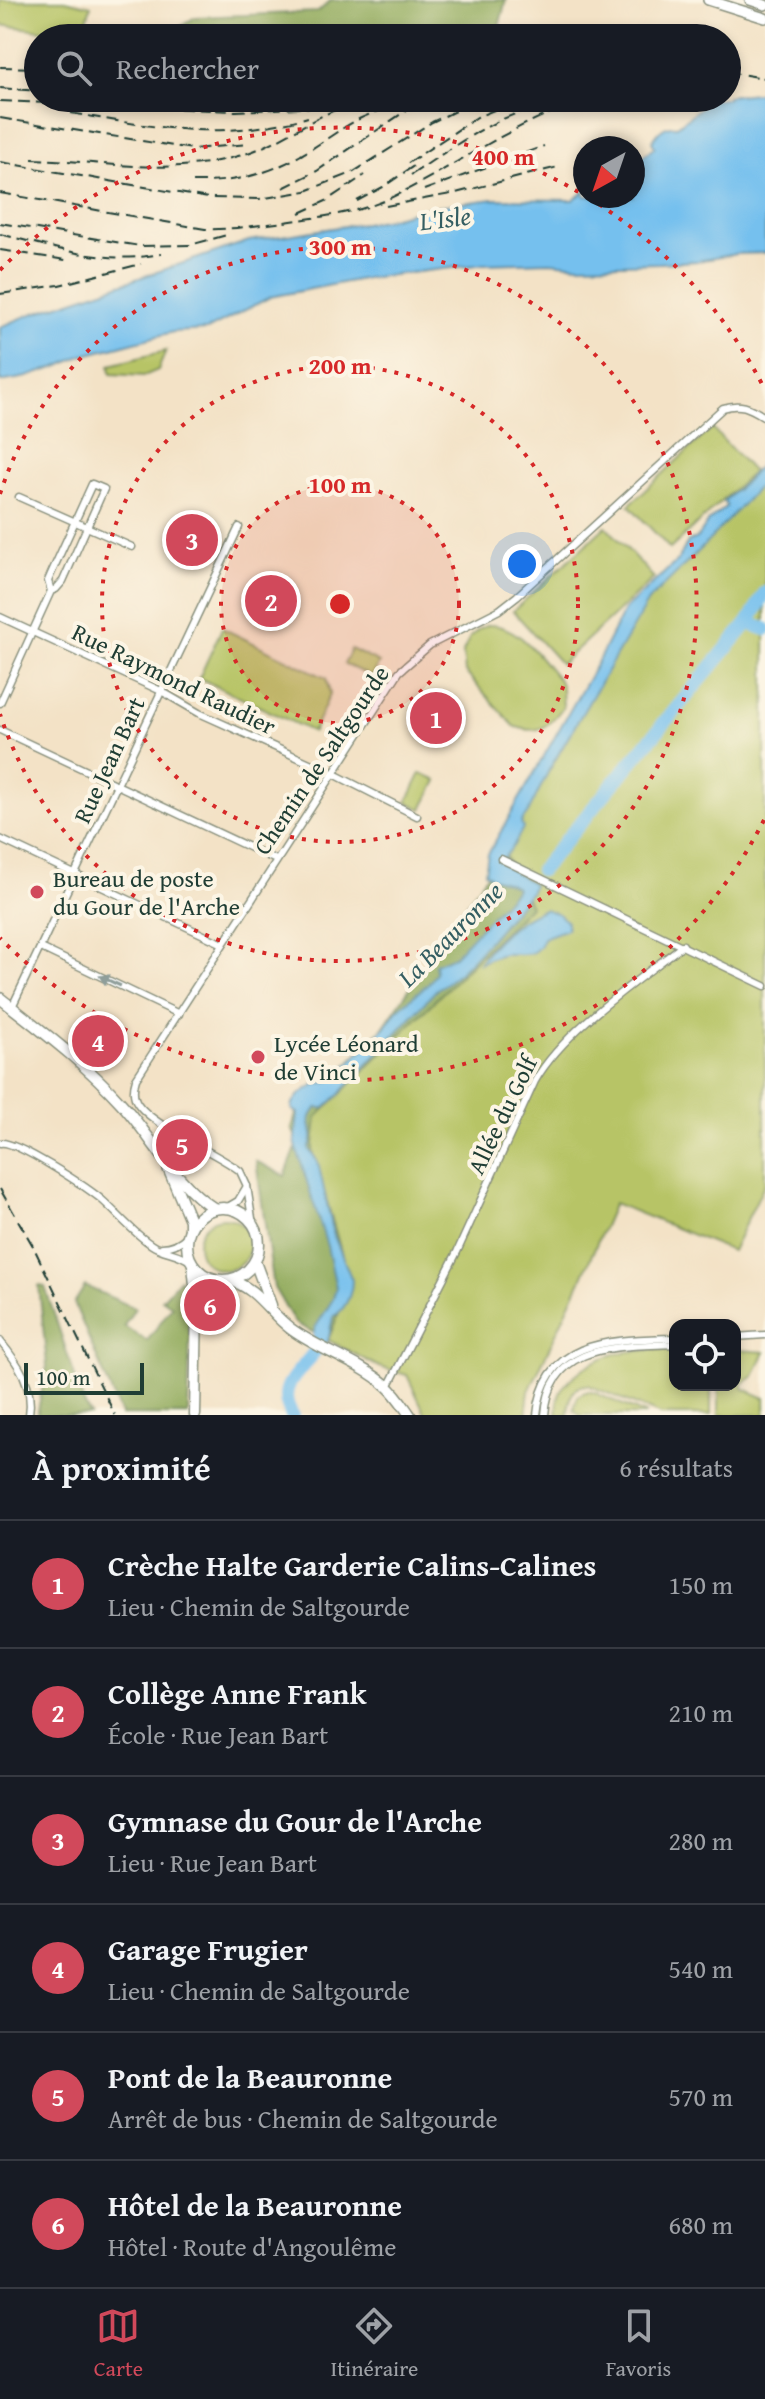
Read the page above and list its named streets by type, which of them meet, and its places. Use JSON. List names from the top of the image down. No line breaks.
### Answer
{"streets":{"street":["Rue Raymond Raudier","Rue Jean Bart","Chemin de Saltgourde","Allée du Golf"]},"crossings":[["Rue Raymond Raudier","Rue Jean Bart"],["Rue Raymond Raudier","Chemin de Saltgourde"]],"water":["L'Isle","La Beauronne"],"places":["Bureau de poste du Gour de l'Arche","Lycée Léonard de Vinci"],"scale_bar":"100 m","north":"bottom left","page":{"search":"Rechercher","pins":["3","2","1","4","5","6"],"scale":"100 m","heading":["À proximité","6 résultats"],"list":[{"mark":"1","name":"Crèche Halte Garderie Calins-Calines","note":"Lieu · Chemin de Saltgourde","value":"150 m"},{"mark":"2","name":"Collège Anne Frank","note":"École · Rue Jean Bart","value":"210 m"},{"mark":"3","name":"Gymnase du Gour de l'Arche","note":"Lieu · Rue Jean Bart","value":"280 m"},{"mark":"4","name":"Garage Frugier","note":"Lieu · Chemin de Saltgourde","value":"540 m"},{"mark":"5","name":"Pont de la Beauronne","note":"Arrêt de bus · Chemin de Saltgourde","value":"570 m"},{"mark":"6","name":"Hôtel de la Beauronne","note":"Hôtel · Route d'Angoulême","value":"680 m"}],"nav":["Carte","Itinéraire","Favoris"]},"rings":["400 m","300 m","200 m","100 m"]}
